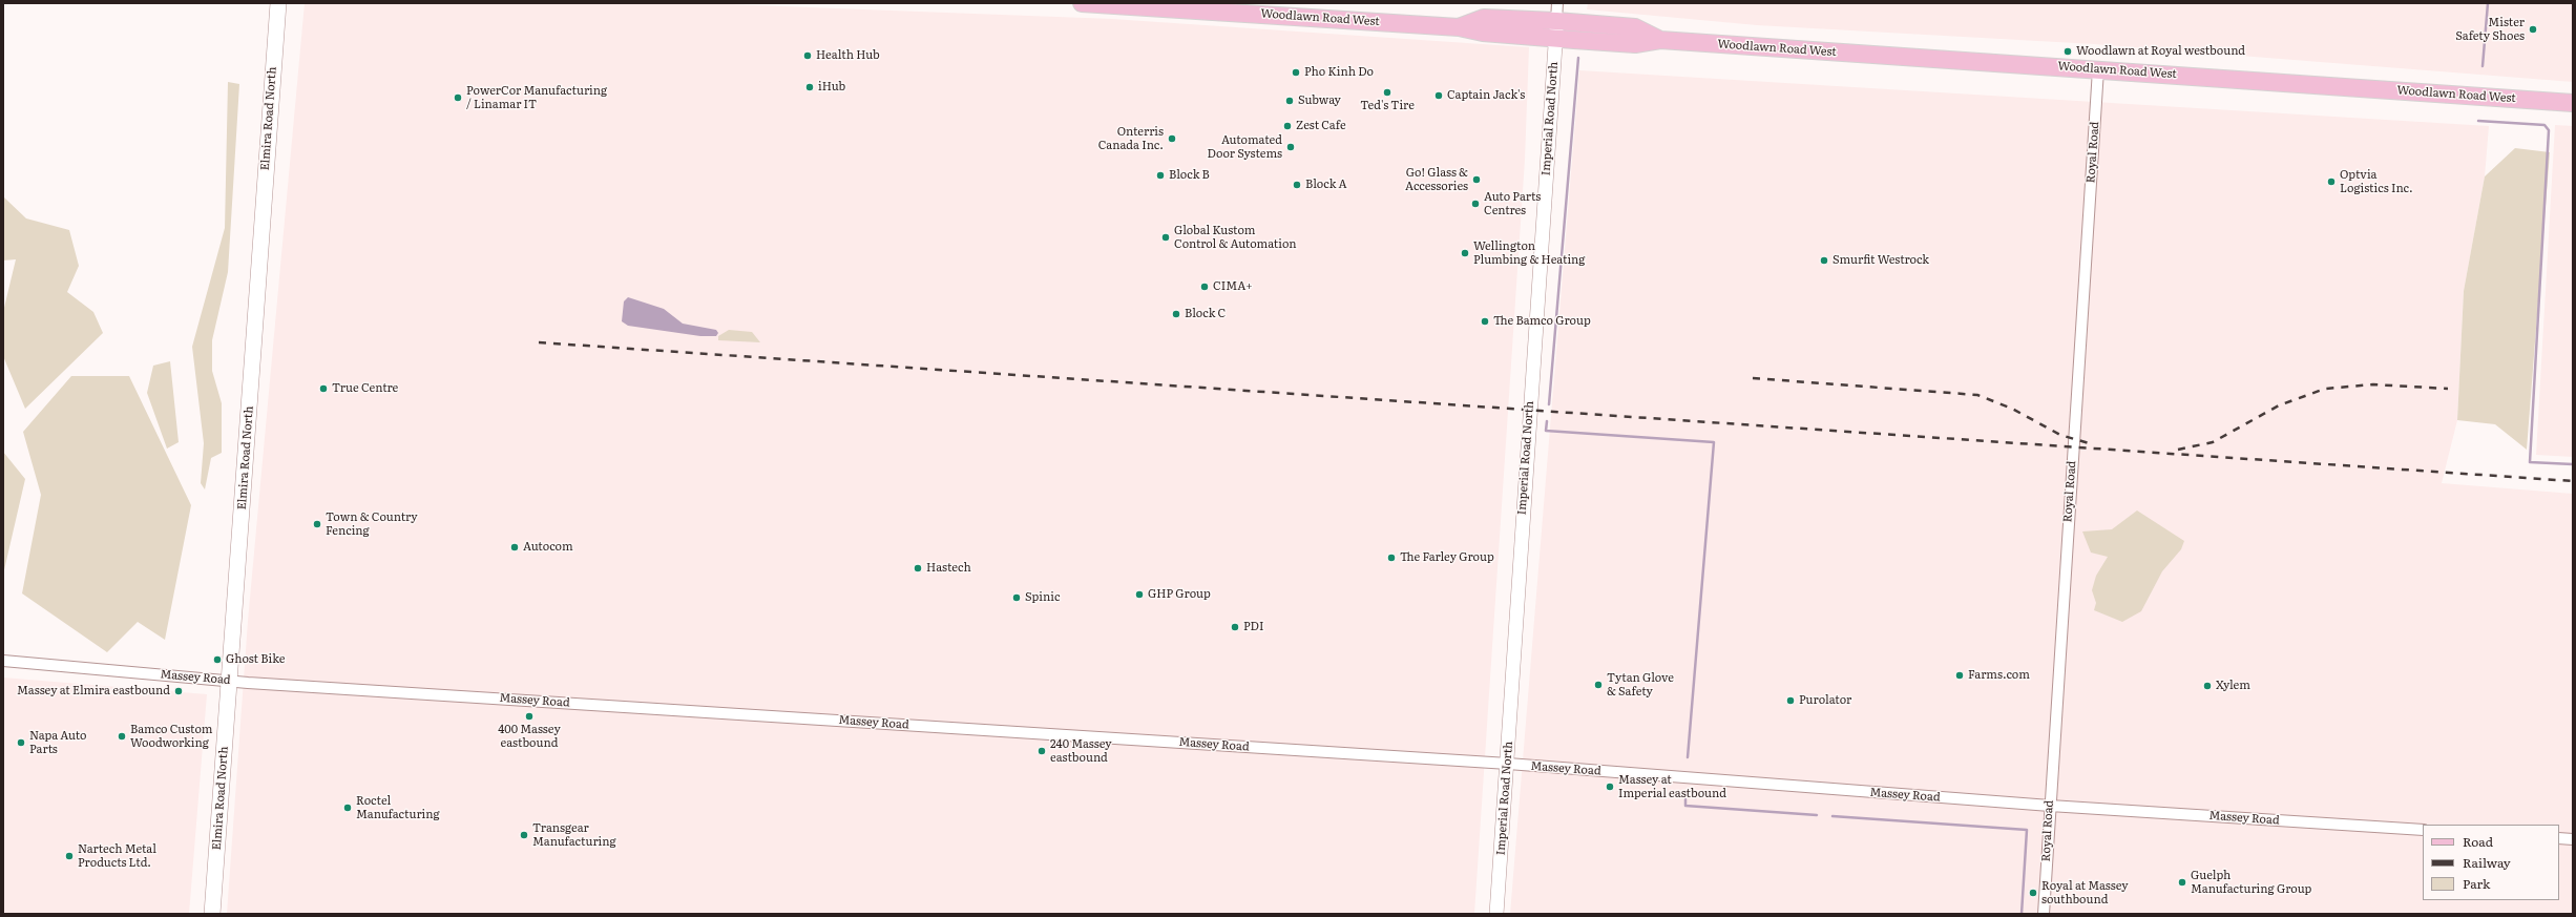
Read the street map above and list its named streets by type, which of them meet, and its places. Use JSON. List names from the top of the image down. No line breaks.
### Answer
{"streets":{"main road":["Woodlawn Road West","Elmira Road North"],"street":["Imperial Road North","Royal Road","Massey Road"]},"crossings":[["Woodlawn Road West","Imperial Road North"],["Woodlawn Road West","Royal Road"],["Elmira Road North","Massey Road"],["Imperial Road North","Massey Road"],["Royal Road","Massey Road"]],"places":["Mister Safety Shoes","Woodlawn at Royal westbound","Health Hub","Pho Kinh Do","iHub","Ted's Tire","Captain Jack's","PowerCor Manufacturing / Linamar IT","Subway","Zest Cafe","Onterris Canada Inc.","Automated Door Systems","Block B","Go! Glass & Accessories","Optvia Logistics Inc.","Block A","Auto Parts Centres","Global Kustom Control & Automation","Wellington Plumbing & Heating","Smurfit Westrock","CIMA+","Block C","The Bamco Group","True Centre","Town & Country Fencing","Autocom","The Farley Group","Hastech","GHP Group","Spinic","PDI","Ghost Bike","Farms.com","Tytan Glove & Safety","Xylem","Massey at Elmira eastbound","Purolator","400 Massey eastbound","Bamco Custom Woodworking","Napa Auto Parts","240 Massey eastbound","Massey at Imperial eastbound","Roctel Manufacturing","Transgear Manufacturing","Nartech Metal Products Ltd.","Guelph Manufacturing Group","Royal at Massey southbound"],"legend":["Road","Railway","Park"]}
